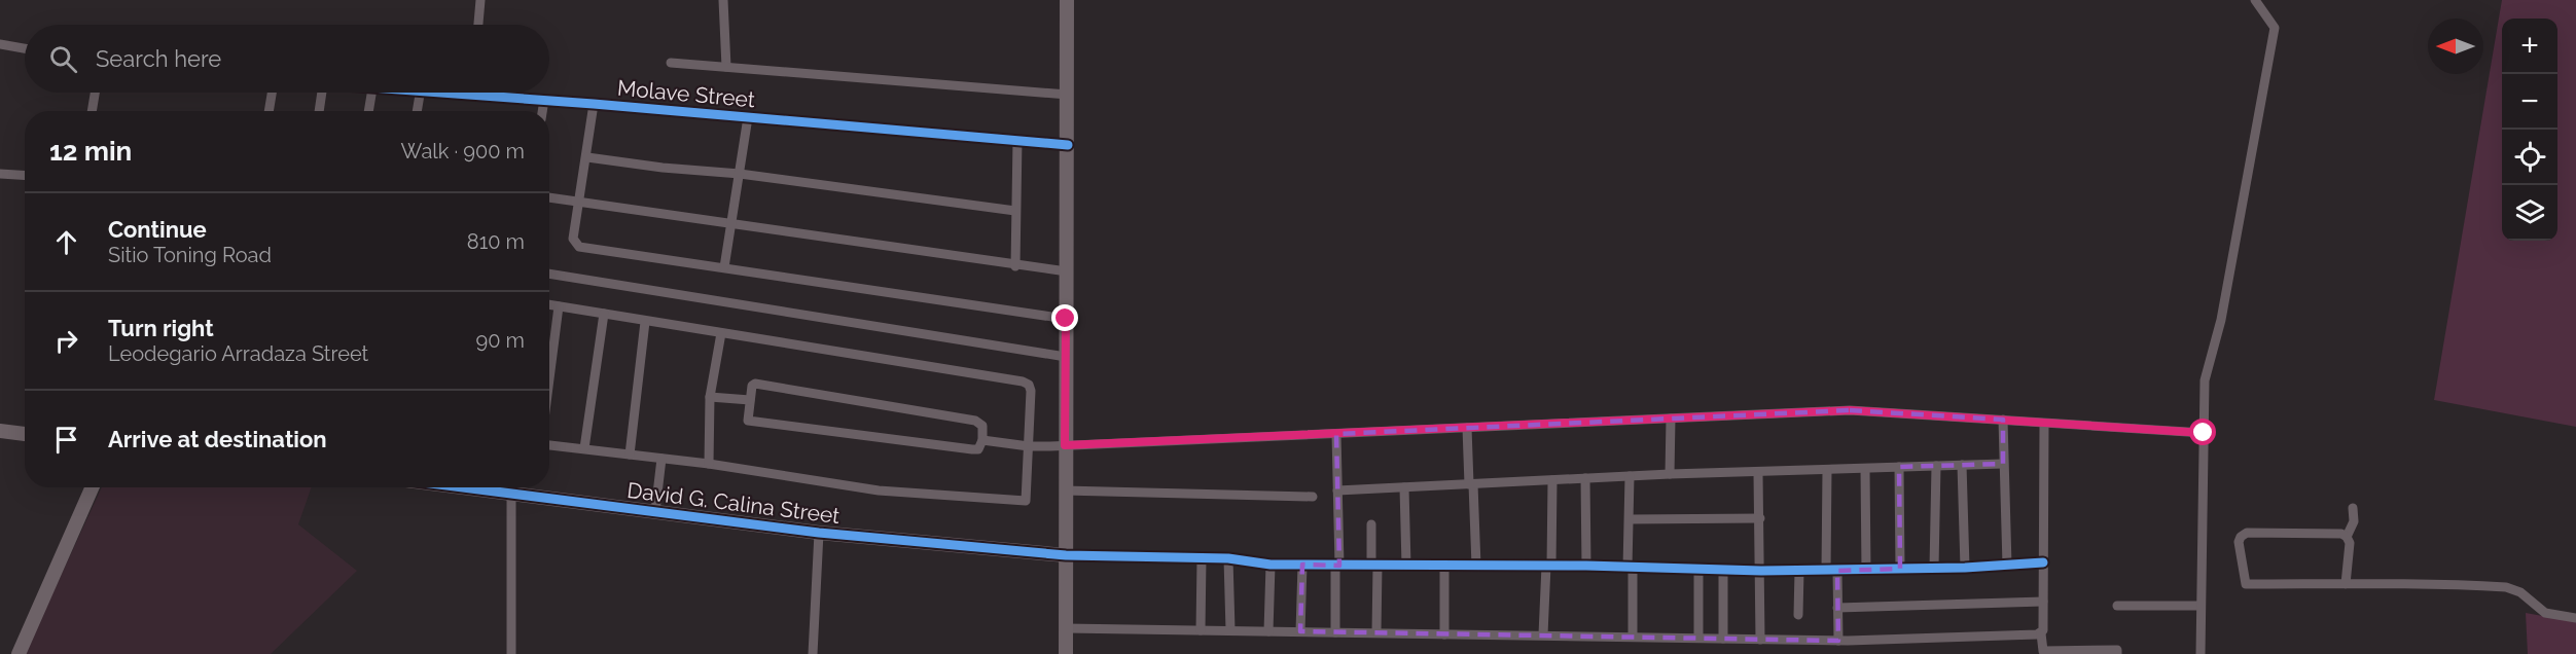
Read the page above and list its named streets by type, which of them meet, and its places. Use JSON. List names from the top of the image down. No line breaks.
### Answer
{"streets":{"street":["Molave Street","David G. Calina Street"]},"north":"left","page":{"map_buttons":["+","−"],"search":"Search here","heading":["12 min","Walk · 900 m"],"list":[["Continue","Sitio Toning Road","810 m"],["Turn right","Leodegario Arradaza Street","90 m"],"Arrive at destination"]}}
